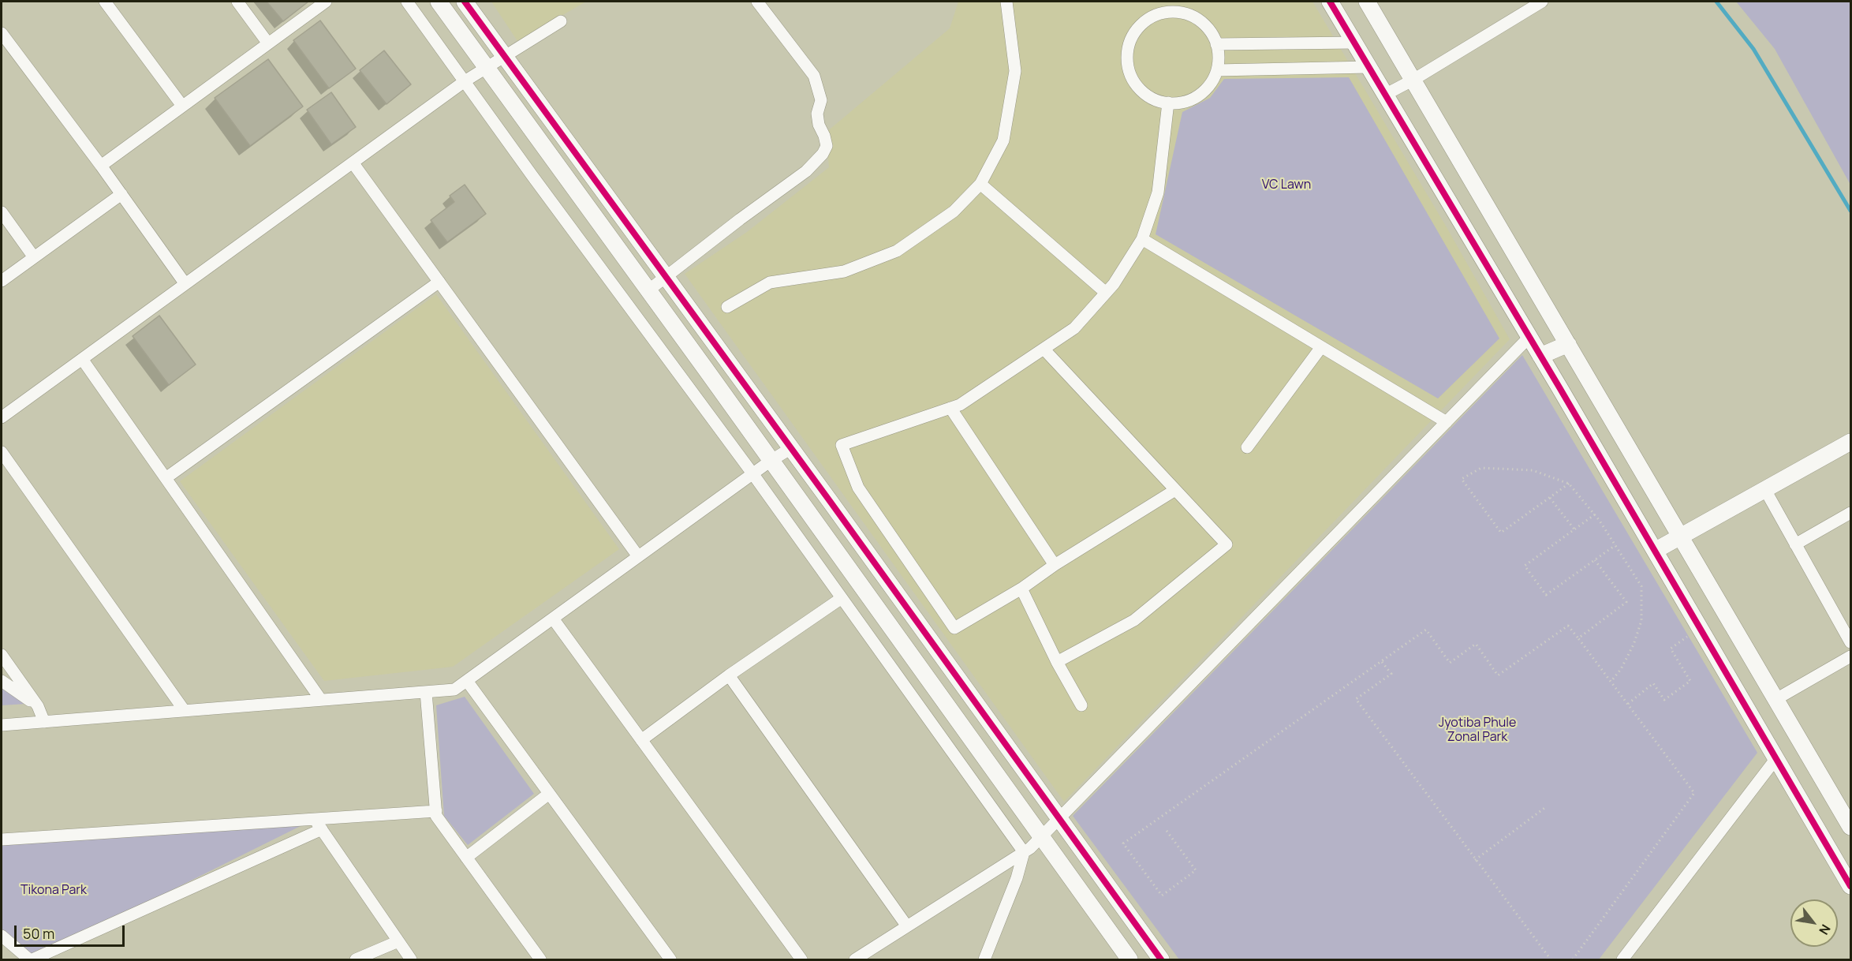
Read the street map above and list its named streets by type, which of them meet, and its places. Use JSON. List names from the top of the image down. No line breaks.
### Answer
{"parks":["VC Lawn","Jyotiba Phule Zonal Park","Tikona Park"],"scale_bar":"50 m","north":"bottom right"}
